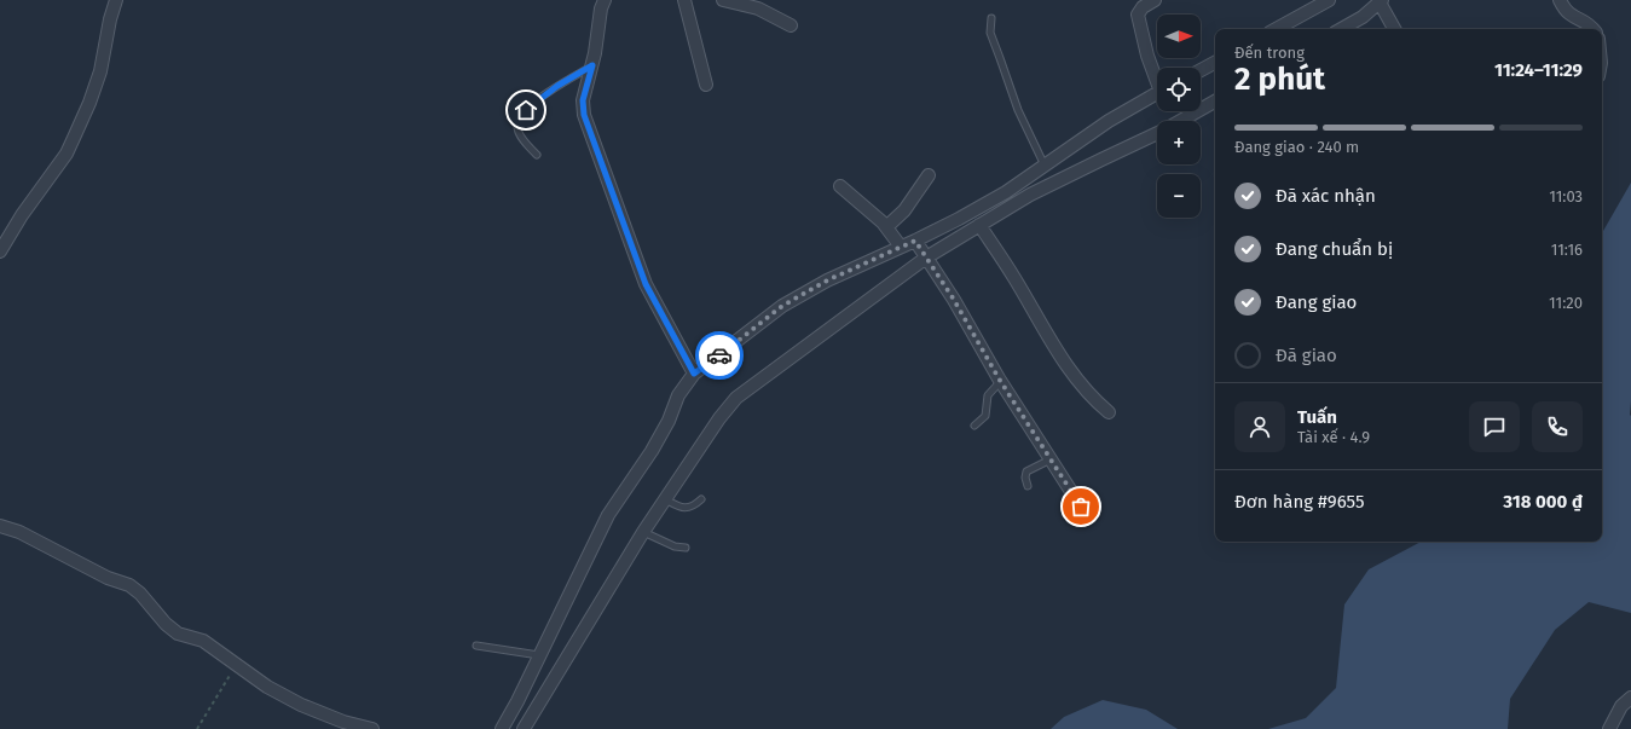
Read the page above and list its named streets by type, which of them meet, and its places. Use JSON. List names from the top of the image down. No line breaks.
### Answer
{"north":"right","page":{"map_buttons":["+","−"],"heading":["2 phút","Đến trong","11:24–11:29"],"panel":["Tuấn","Tài xế · 4.9","Đơn hàng #9655","318 000 ₫"],"bar":"Đang giao · 240 m","list":[["Đã xác nhận","11:03"],["Đang chuẩn bị","11:16"],["Đang giao","11:20"],"Đã giao"]}}
